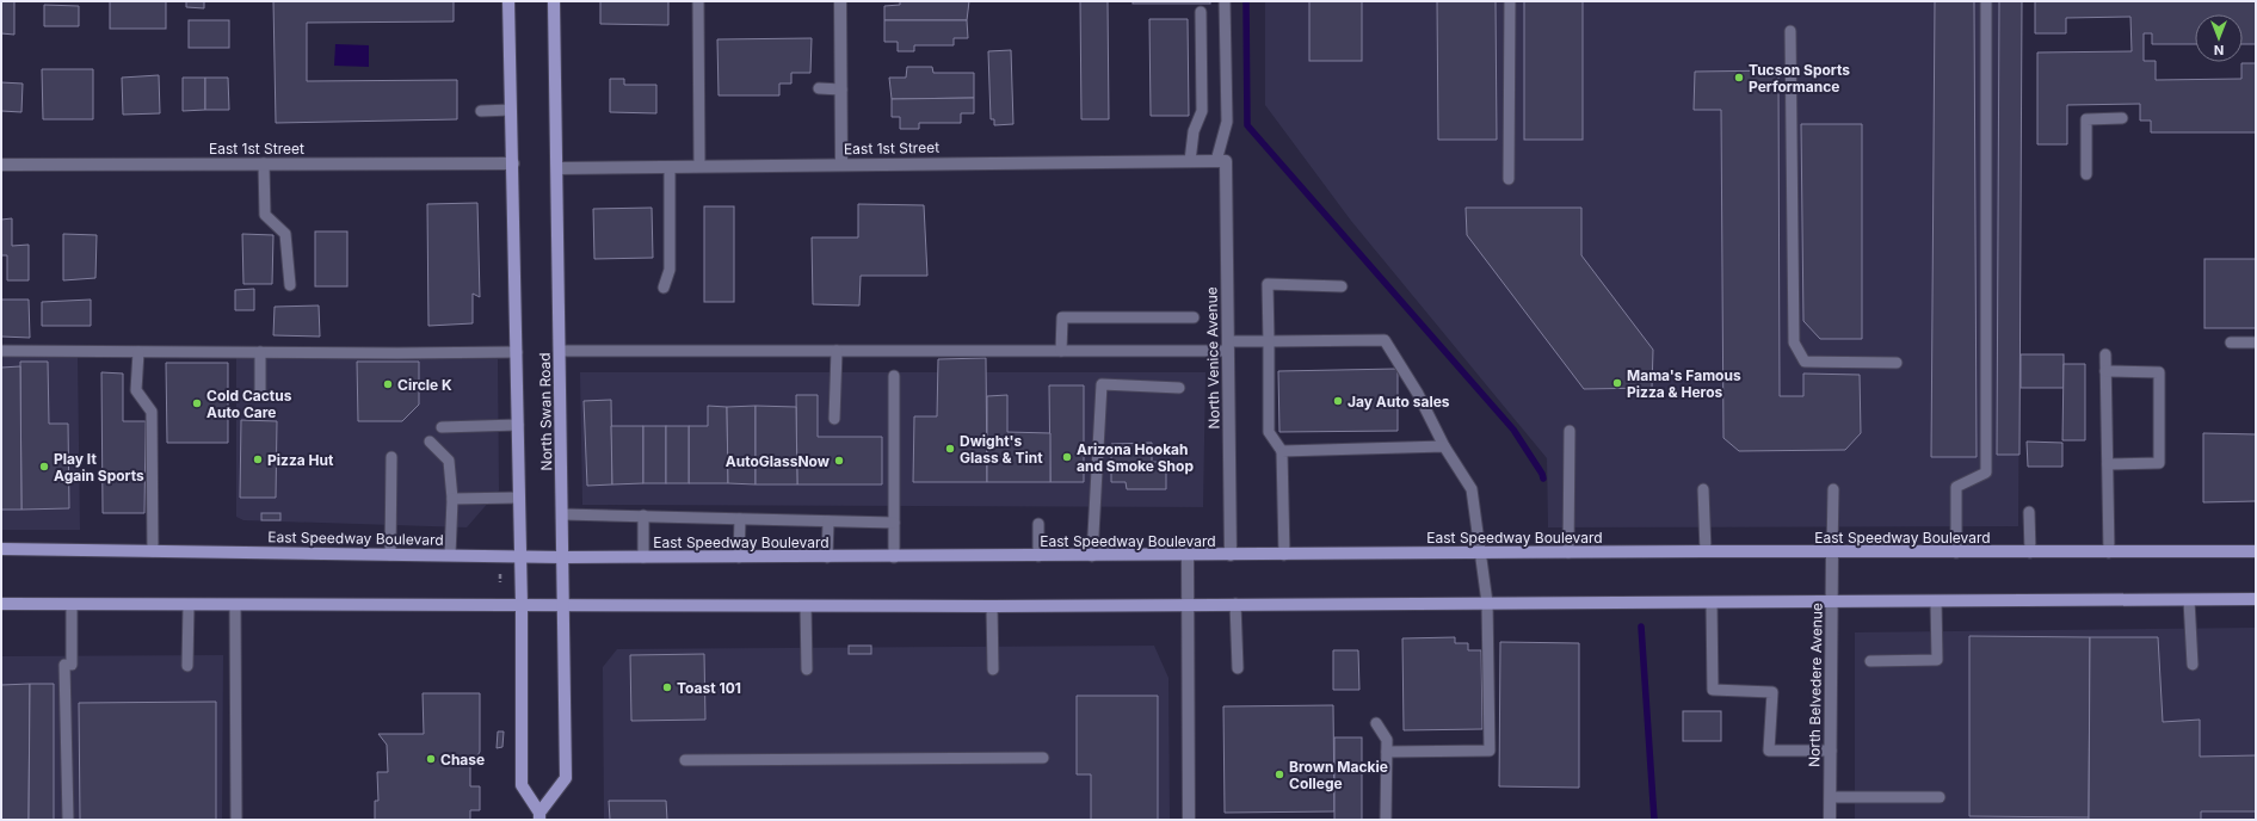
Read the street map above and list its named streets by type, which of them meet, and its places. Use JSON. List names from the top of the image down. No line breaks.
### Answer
{"streets":{"main road":["North Swan Road","East Speedway Boulevard"],"street":["East 1st Street","North Venice Avenue","North Belvedere Avenue"]},"crossings":[["East 1st Street","North Venice Avenue"],["East 1st Street","North Swan Road"],["North Venice Avenue","East Speedway Boulevard"],["North Swan Road","East Speedway Boulevard"],["East Speedway Boulevard","North Belvedere Avenue"]],"places":["Tucson Sports Performance","Mama's Famous Pizza & Heros","Circle K","Jay Auto sales","Cold Cactus Auto Care","Dwight's Glass & Tint","Arizona Hookah and Smoke Shop","Pizza Hut","AutoGlassNow","Play It Again Sports","Toast 101","Chase","Brown Mackie College"],"north":"bottom"}
